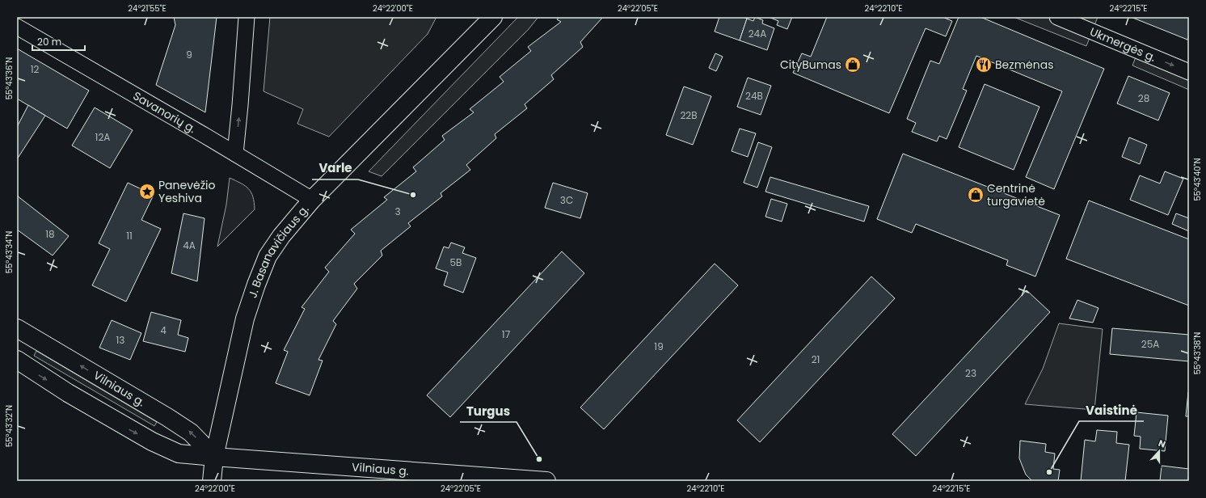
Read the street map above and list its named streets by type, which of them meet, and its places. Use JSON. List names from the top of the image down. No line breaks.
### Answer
{"streets":{"main road":["J. Basanavičiaus g.","Vilniaus g."],"street":["Ukmergės g.","Savanorių g."]},"crossings":[["Savanorių g.","J. Basanavičiaus g."],["J. Basanavičiaus g.","Vilniaus g."]],"one_way":["Ukmergės g."],"places":{"shop":["CityBumas","Centrinė turgavietė"],"restaurant":["Bezmėnas"],"place":["Panevėžio Yeshiva"],"other":["Varle","Turgus","Vaistinė"]},"house_numbers":["24A","9","12","24B","28","22B","12A","3C","3","18","11","4A","5B","4","17","13","25A","19","21","23"],"scale_bar":"20 m","north":"top","coordinates":["24°21'55\"E","24°22'00\"E","24°22'05\"E","24°22'10\"E","24°22'15\"E","55°43'36\"N","55°43'40\"N","55°43'34\"N","55°43'38\"N","55°43'32\"N"]}
